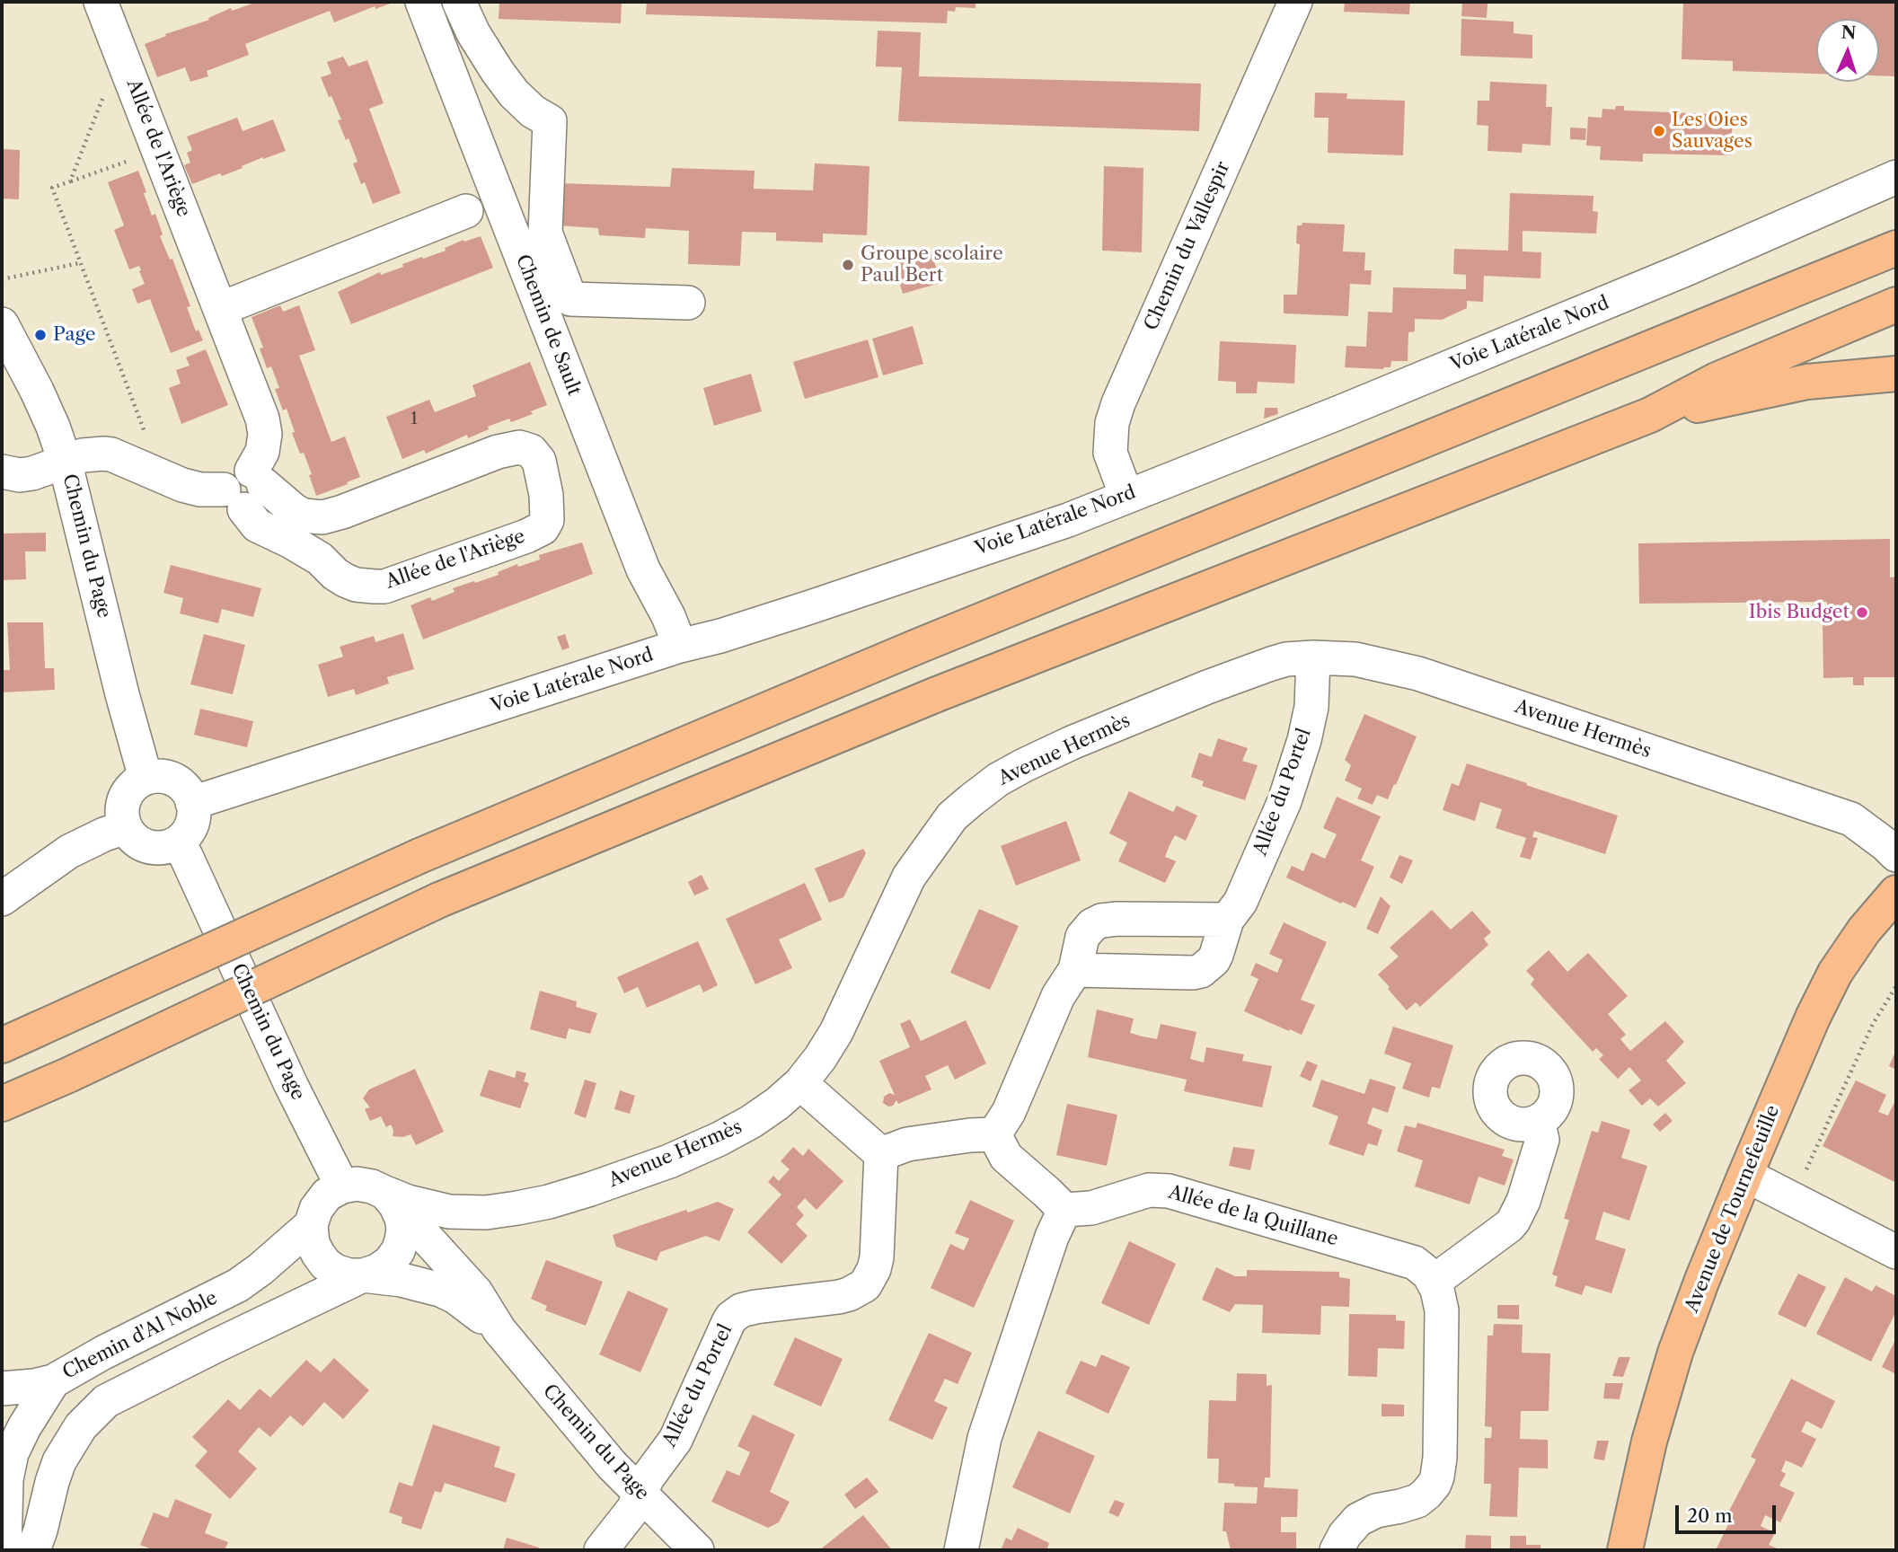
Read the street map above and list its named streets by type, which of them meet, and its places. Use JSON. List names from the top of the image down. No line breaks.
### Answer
{"streets":{"main road":["Avenue de Tournefeuille"],"street":["Allée de l'Ariège","Chemin du Vallespir","Chemin de Sault","Voie Latérale Nord","Chemin du Page","Avenue Hermès","Allée du Portel","Allée de la Quillane","Chemin d'Al Noble"]},"crossings":[["Chemin du Vallespir","Voie Latérale Nord"],["Chemin de Sault","Voie Latérale Nord"],["Voie Latérale Nord","Chemin du Page"],["Chemin du Page","Avenue Hermès"],["Chemin du Page","Allée du Portel"],["Chemin du Page","Chemin d'Al Noble"],["Avenue Hermès","Allée du Portel"],["Avenue Hermès","Chemin d'Al Noble"]],"places":["Les Oies Sauvages","Groupe scolaire Paul Bert","Page","Ibis Budget"],"house_numbers":["1"],"scale_bar":"20 m","north":"top"}
